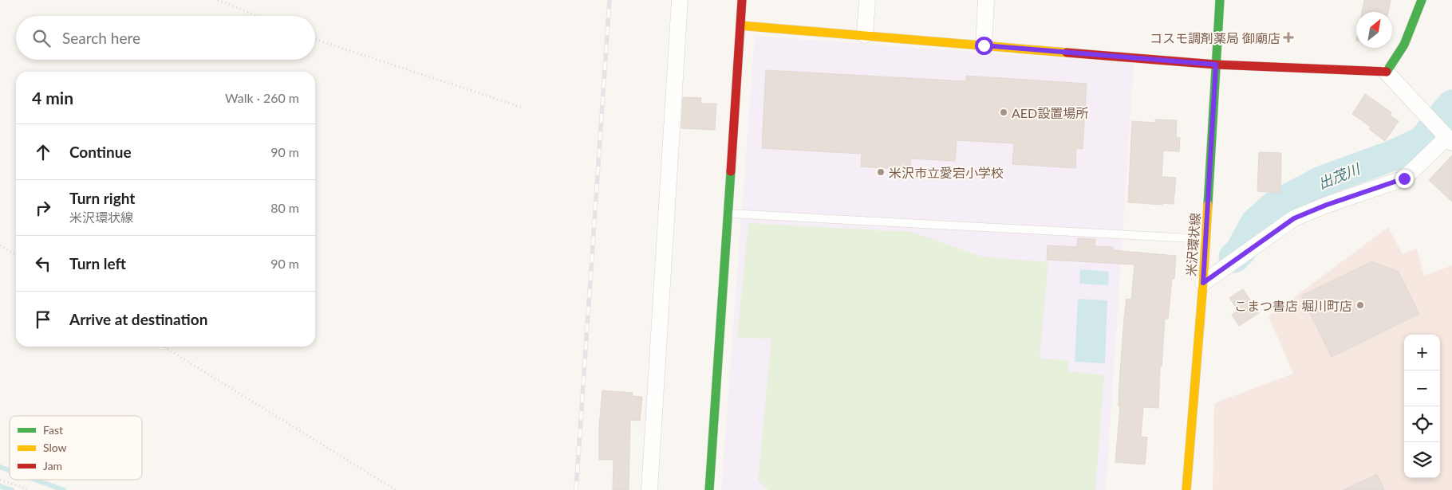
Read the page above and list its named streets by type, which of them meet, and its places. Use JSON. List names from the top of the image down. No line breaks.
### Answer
{"streets":{"street":["米沢環状線"]},"water":["出茂川"],"places":{"health":["コスモ調剤薬局 御廟店"],"other":["AED設置場所","米沢市立愛宕小学校","こまつ書店 堀川町店"]},"legend":["Fast","Slow","Jam"],"north":"top right","page":{"search":"Search here","heading":["4 min","Walk · 260 m"],"list":[["Continue","90 m"],["Turn right","米沢環状線","80 m"],["Turn left","90 m"],"Arrive at destination"],"map_buttons":["+","−"]}}
